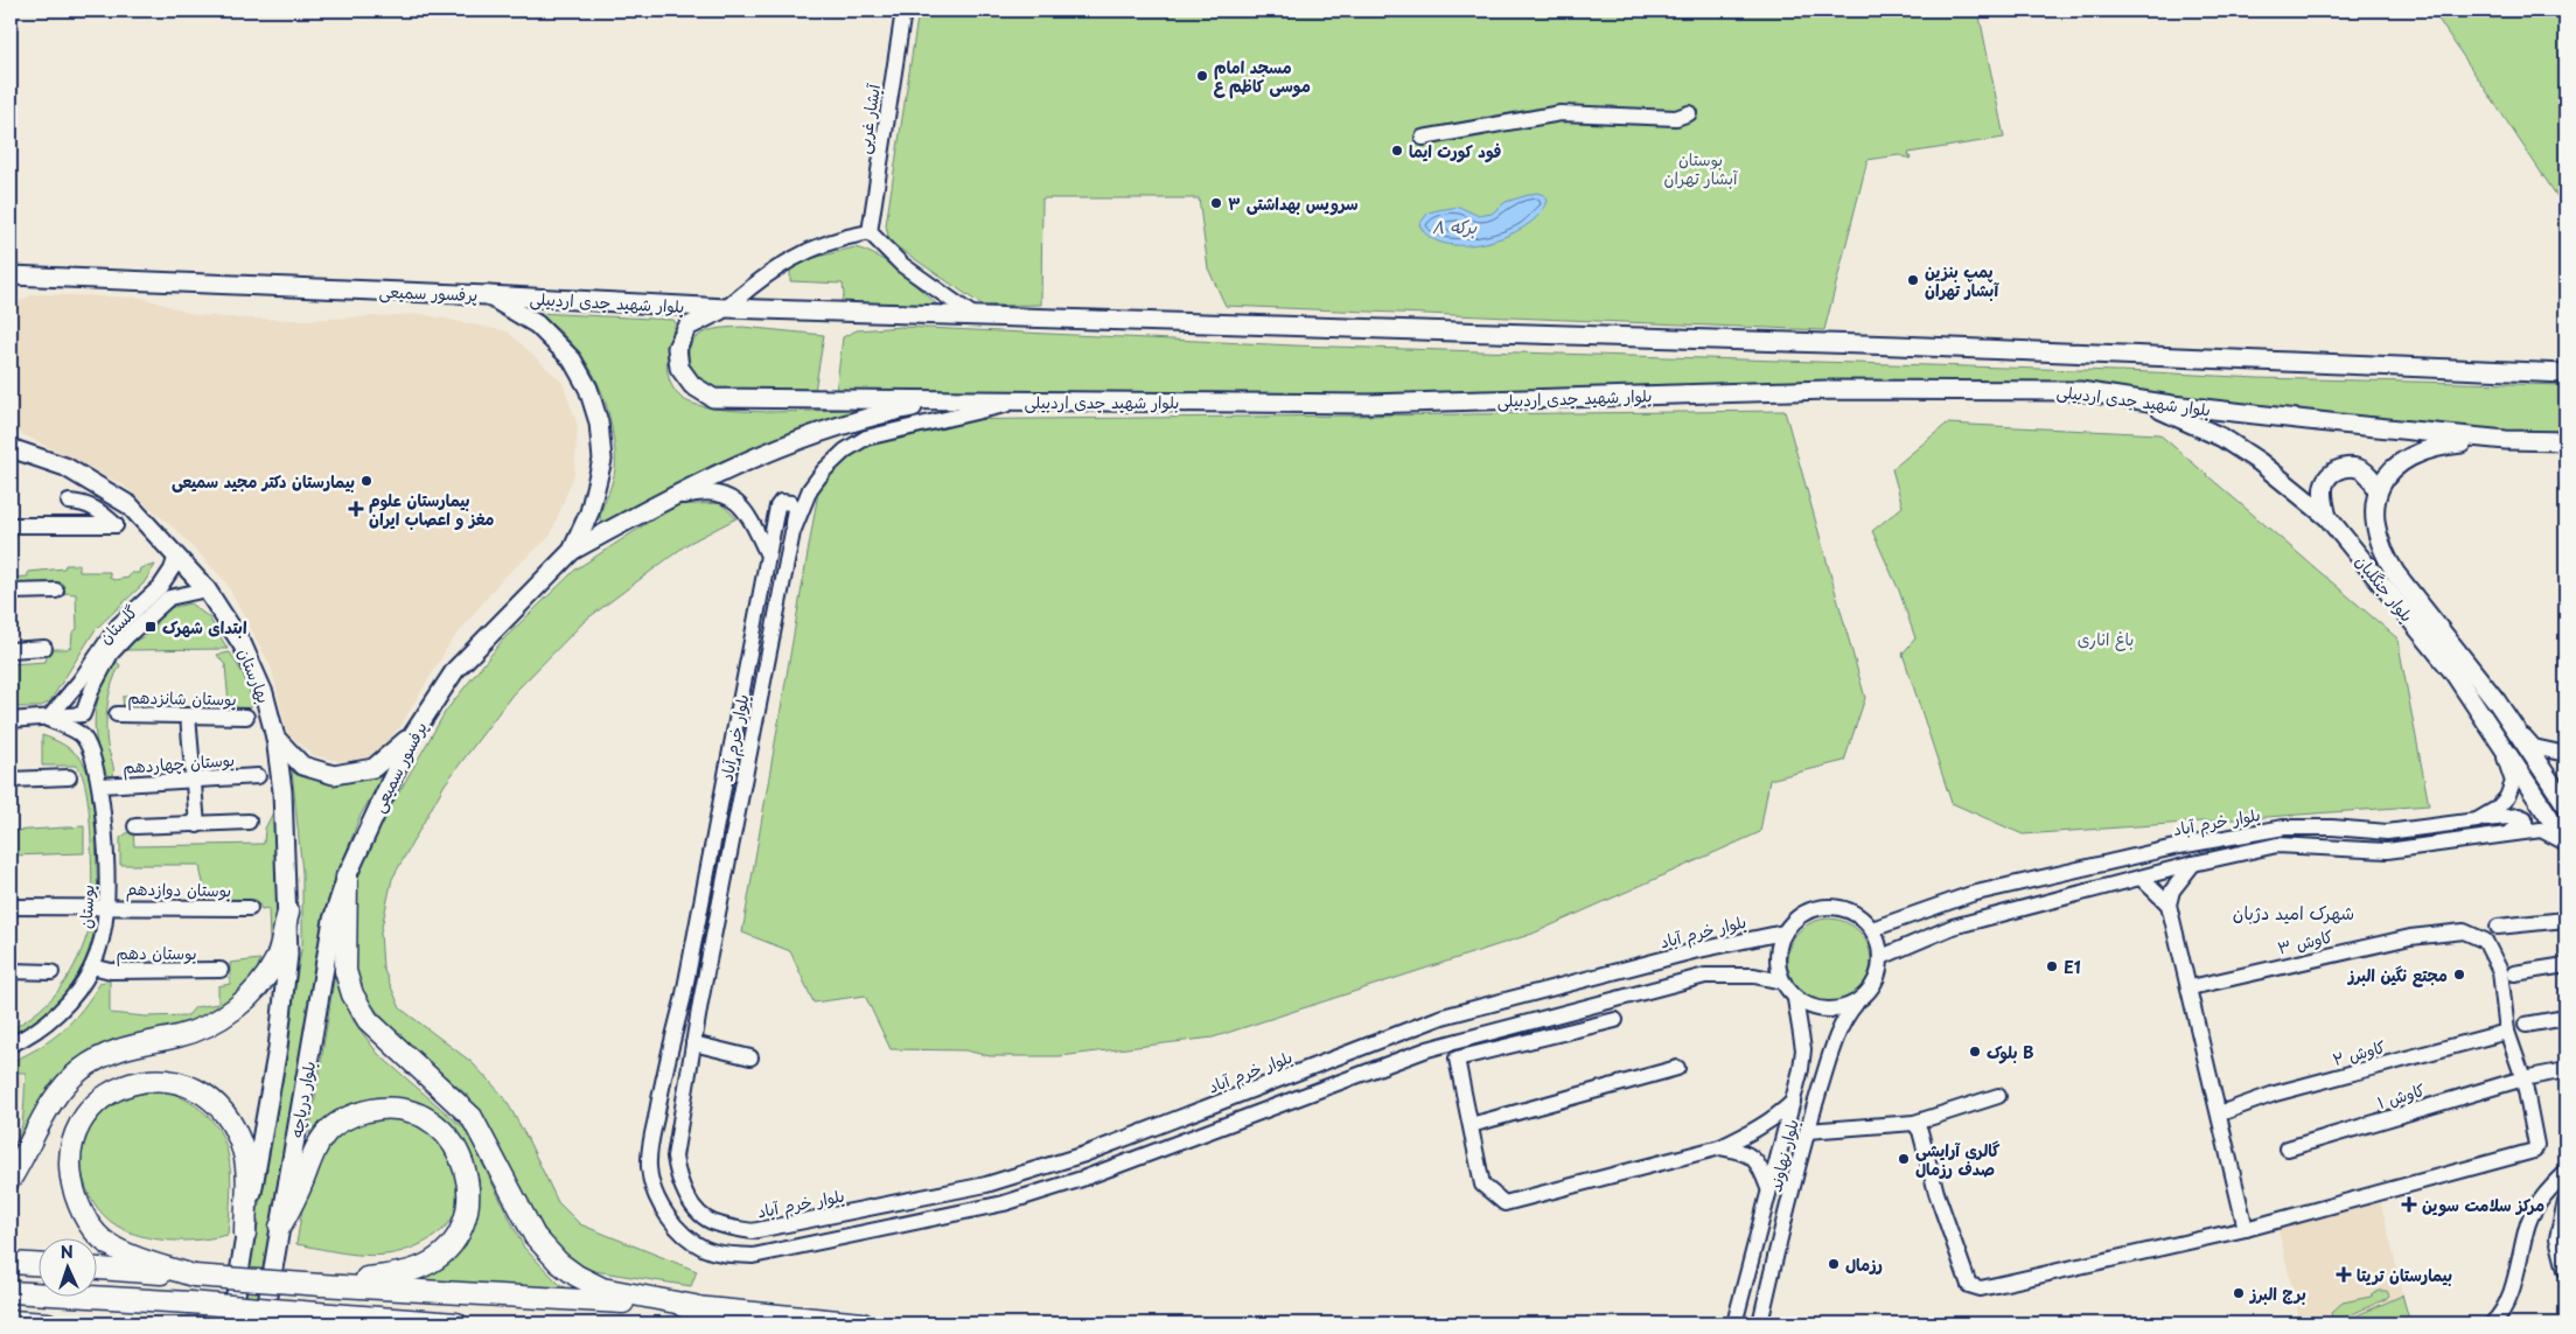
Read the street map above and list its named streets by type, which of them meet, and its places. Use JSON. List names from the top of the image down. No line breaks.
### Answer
{"streets":{"main road":["پرفسور سمیعی","بلوار شهید جدی اردبیلی","بلوار جنگلبان","بهارستان","بلوار دریاچه"],"street":["آبشار غربی","گلستان","بوستان شانزدهم","بلوار خرم آباد","بوستان چهاردهم","بوستان دوازدهم","بوستان","کاوش ۳","بوستان دهم","کاوش ۲","کاوش ۱","بلوار نهاوند"]},"crossings":[["پرفسور سمیعی","بلوار شهید جدی اردبیلی"],["پرفسور سمیعی","بلوار دریاچه"],["بلوار شهید جدی اردبیلی","بلوار جنگلبان"],["بلوار شهید جدی اردبیلی","بلوار خرم آباد"],["بلوار جنگلبان","بلوار خرم آباد"],["گلستان","بهارستان"],["گلستان","بوستان"],["بهارستان","بلوار دریاچه"],["بلوار خرم آباد","بلوار نهاوند"],["بوستان چهاردهم","بوستان"],["بوستان دوازدهم","بوستان"],["بوستان","بوستان دهم"],["کاوش ۳","کاوش ۲"]],"districts":["شهرک امید دژبان"],"water":["برکه ۸"],"parks":["بوستان آبشار تهران","باغ اناری"],"places":{"other":["مسجد امام موسی کاظم ع","فود کورت ایما","سرویس بهداشتی ۳","پمپ بنزین آبشار تهران","بیمارستان دکتر مجید سمیعی","E1","مجتع نگین البرز","بلوک B","گالری آرایشی صدف رزمال","رزمال","برج البرز"],"health":["بیمارستان علوم مغز و اعصاب ایران","مرکز سلامت سوین","بیمارستان تریتا"],"transit":["ابتدای شهرک"]},"north":"top"}
